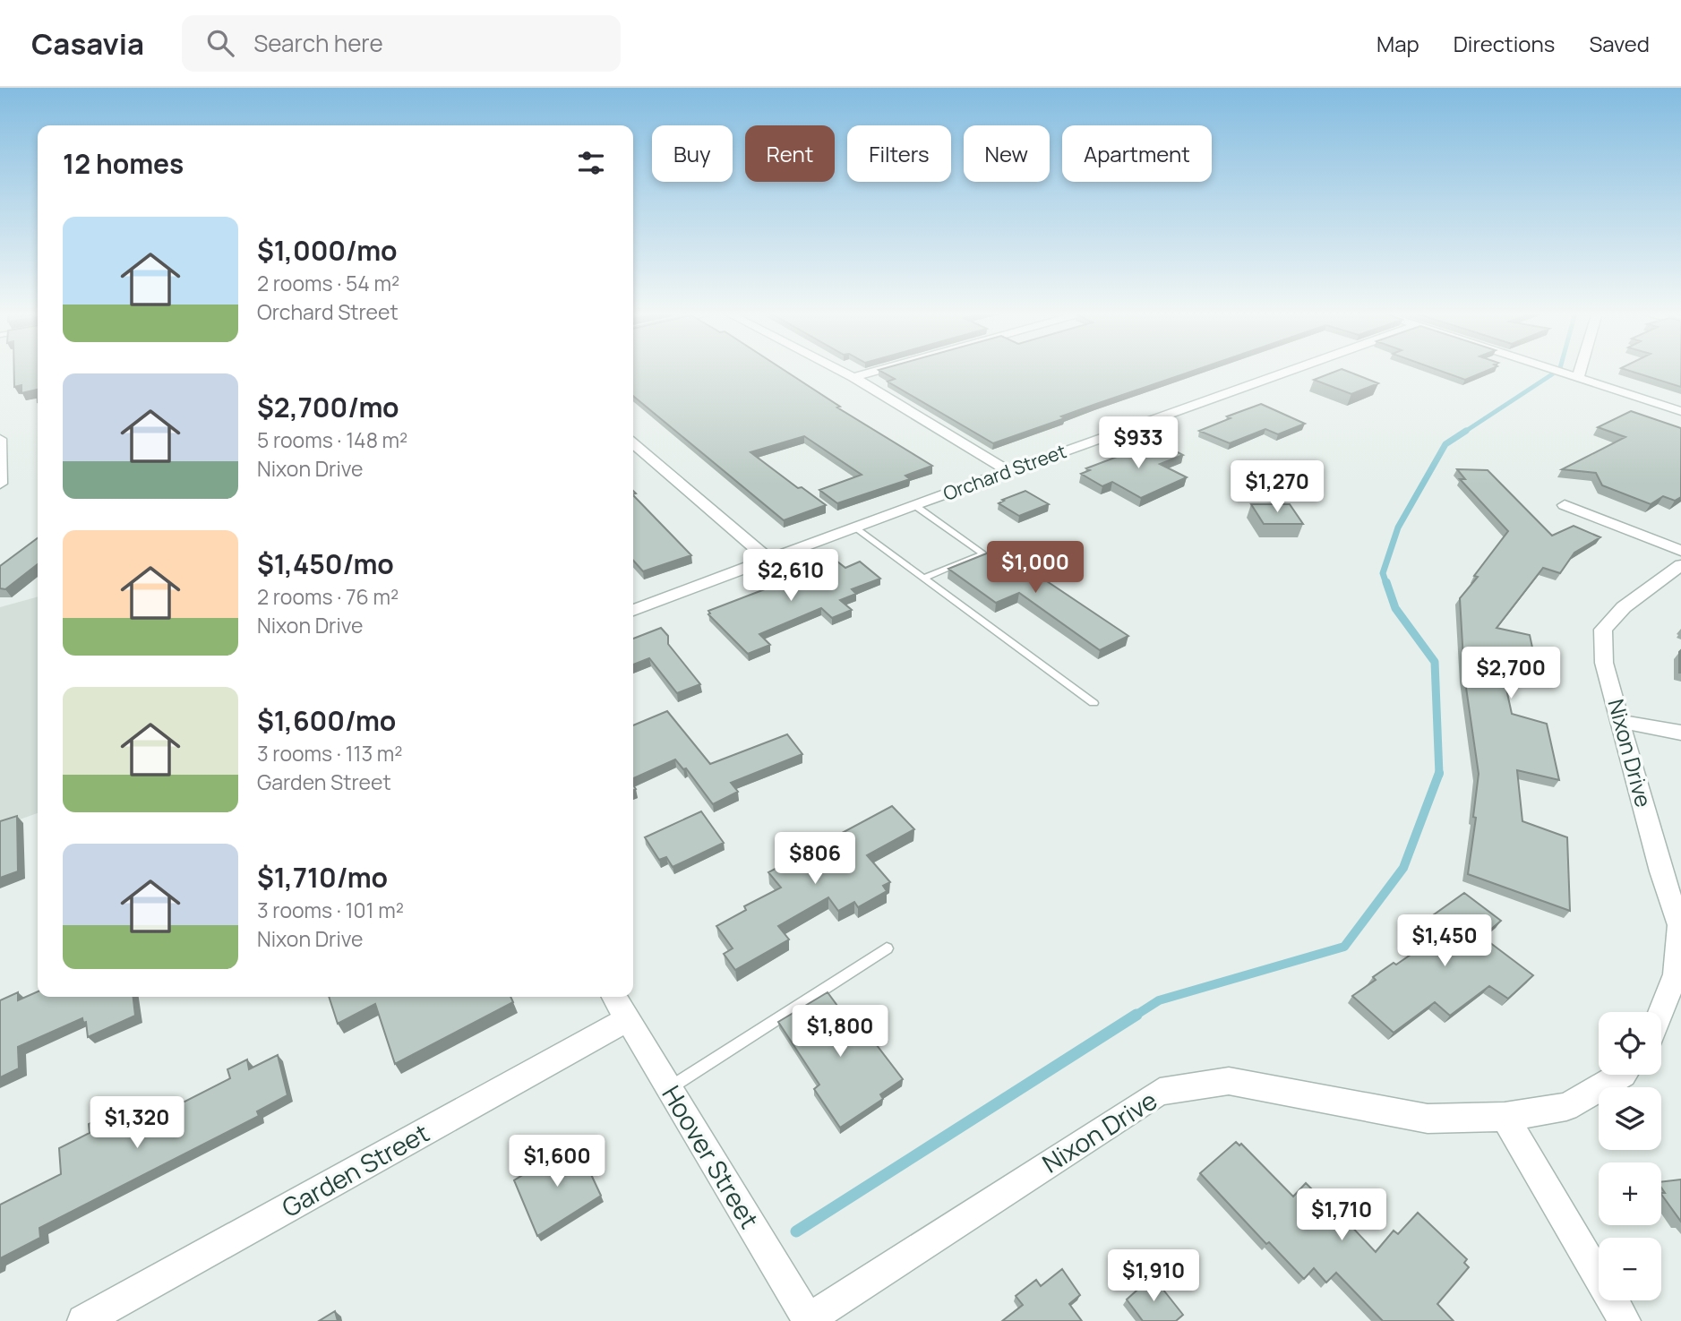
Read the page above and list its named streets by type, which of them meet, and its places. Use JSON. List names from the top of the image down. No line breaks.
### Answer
{"streets":{"street":["Orchard Street","Nixon Drive","Hoover Street","Garden Street"]},"crossings":[["Nixon Drive","Hoover Street"],["Hoover Street","Garden Street"]],"page":{"header":"Casavia","search":"Search here","nav":["Map","Directions","Saved"],"chip":["Buy","Rent","Filters","New","Apartment"],"heading":"12 homes","list":[{"name":"$1,000/mo","note":"2 rooms · 54 m² · Orchard Street"},{"name":"$2,700/mo","note":"5 rooms · 148 m² · Nixon Drive"},{"name":"$1,450/mo","note":"2 rooms · 76 m² · Nixon Drive"},{"name":"$1,600/mo","note":"3 rooms · 113 m² · Garden Street"},{"name":"$1,710/mo","note":"3 rooms · 101 m² · Nixon Drive"}],"price":["$933","$1,270","$1,000","$2,610","$2,700","$806","$1,450","$1,800","$1,320","$1,600","$1,710","$1,910"],"map_buttons":["+","−"]}}
